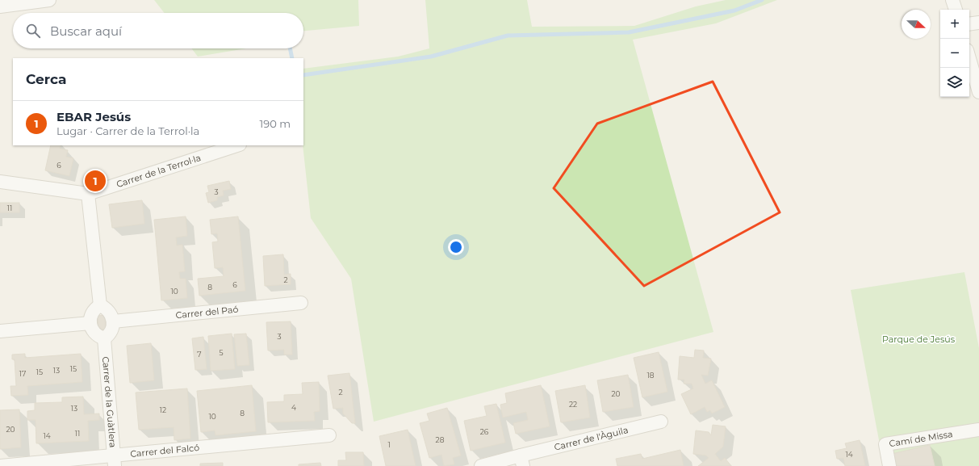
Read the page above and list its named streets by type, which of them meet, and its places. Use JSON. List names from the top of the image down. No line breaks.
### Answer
{"streets":{"street":["Carrer de la Terrol·la","Carrer del Paó","Carrer de la Guàtlera","Carrer de l'Àguila","Camí de Missa","Carrer del Falcó"]},"crossings":[["Carrer del Paó","Carrer de la Guàtlera"],["Carrer de la Guàtlera","Carrer del Falcó"]],"parks":["Parque de Jesús"],"house_numbers":["6","3","11","2","6","8","10","3","5","7","15","13","15","17","18","2","20","22","4","13","12","8","10","20","26","11","14","28","1","14"],"north":"right","page":{"map_buttons":["+","−"],"search":"Buscar aquí","heading":"Cerca","list":[{"mark":"1","name":"EBAR Jesús","note":"Lugar · Carrer de la Terrol·la","value":"190 m"}],"pins":"1"}}
